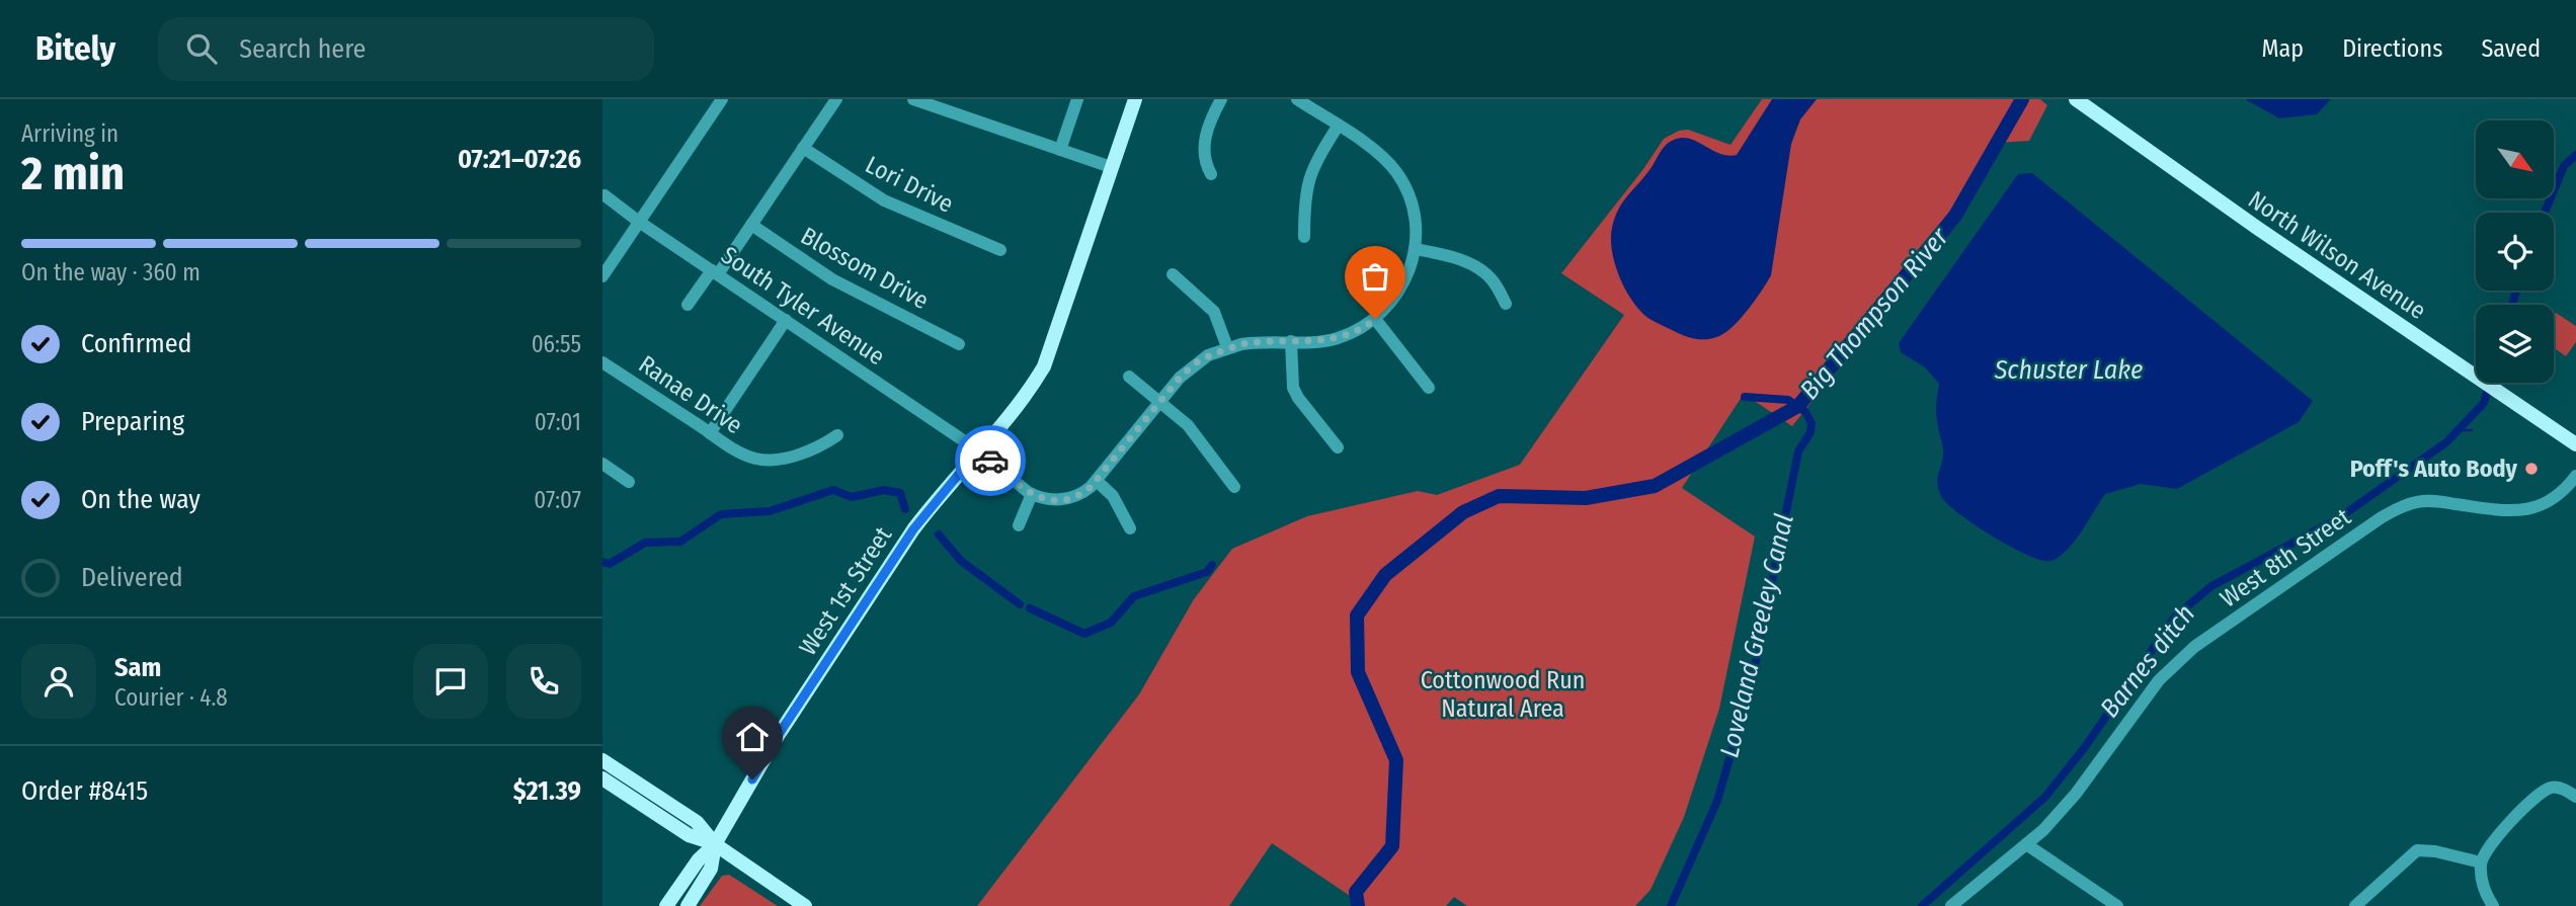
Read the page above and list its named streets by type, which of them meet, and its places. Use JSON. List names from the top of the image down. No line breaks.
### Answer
{"streets":{"main road":["North Wilson Avenue","West 1st Street"],"street":["Lori Drive","Blossom Drive","South Tyler Avenue","Ranae Drive","West 8th Street"]},"crossings":[["South Tyler Avenue","West 1st Street"]],"water":["Big Thompson River","Schuster Lake","Loveland Greeley Canal","Barnes ditch"],"parks":["Cottonwood Run Natural Area"],"places":["Poff's Auto Body"],"north":"bottom right","page":{"header":"Bitely","search":"Search here","nav":["Map","Directions","Saved"],"heading":["2 min","Arriving in","07:21–07:26"],"panel":["Sam","Courier · 4.8","Order #8415","$21.39"],"bar":"On the way · 360 m","list":[["Confirmed","06:55"],["Preparing","07:01"],["On the way","07:07"],"Delivered"]}}
